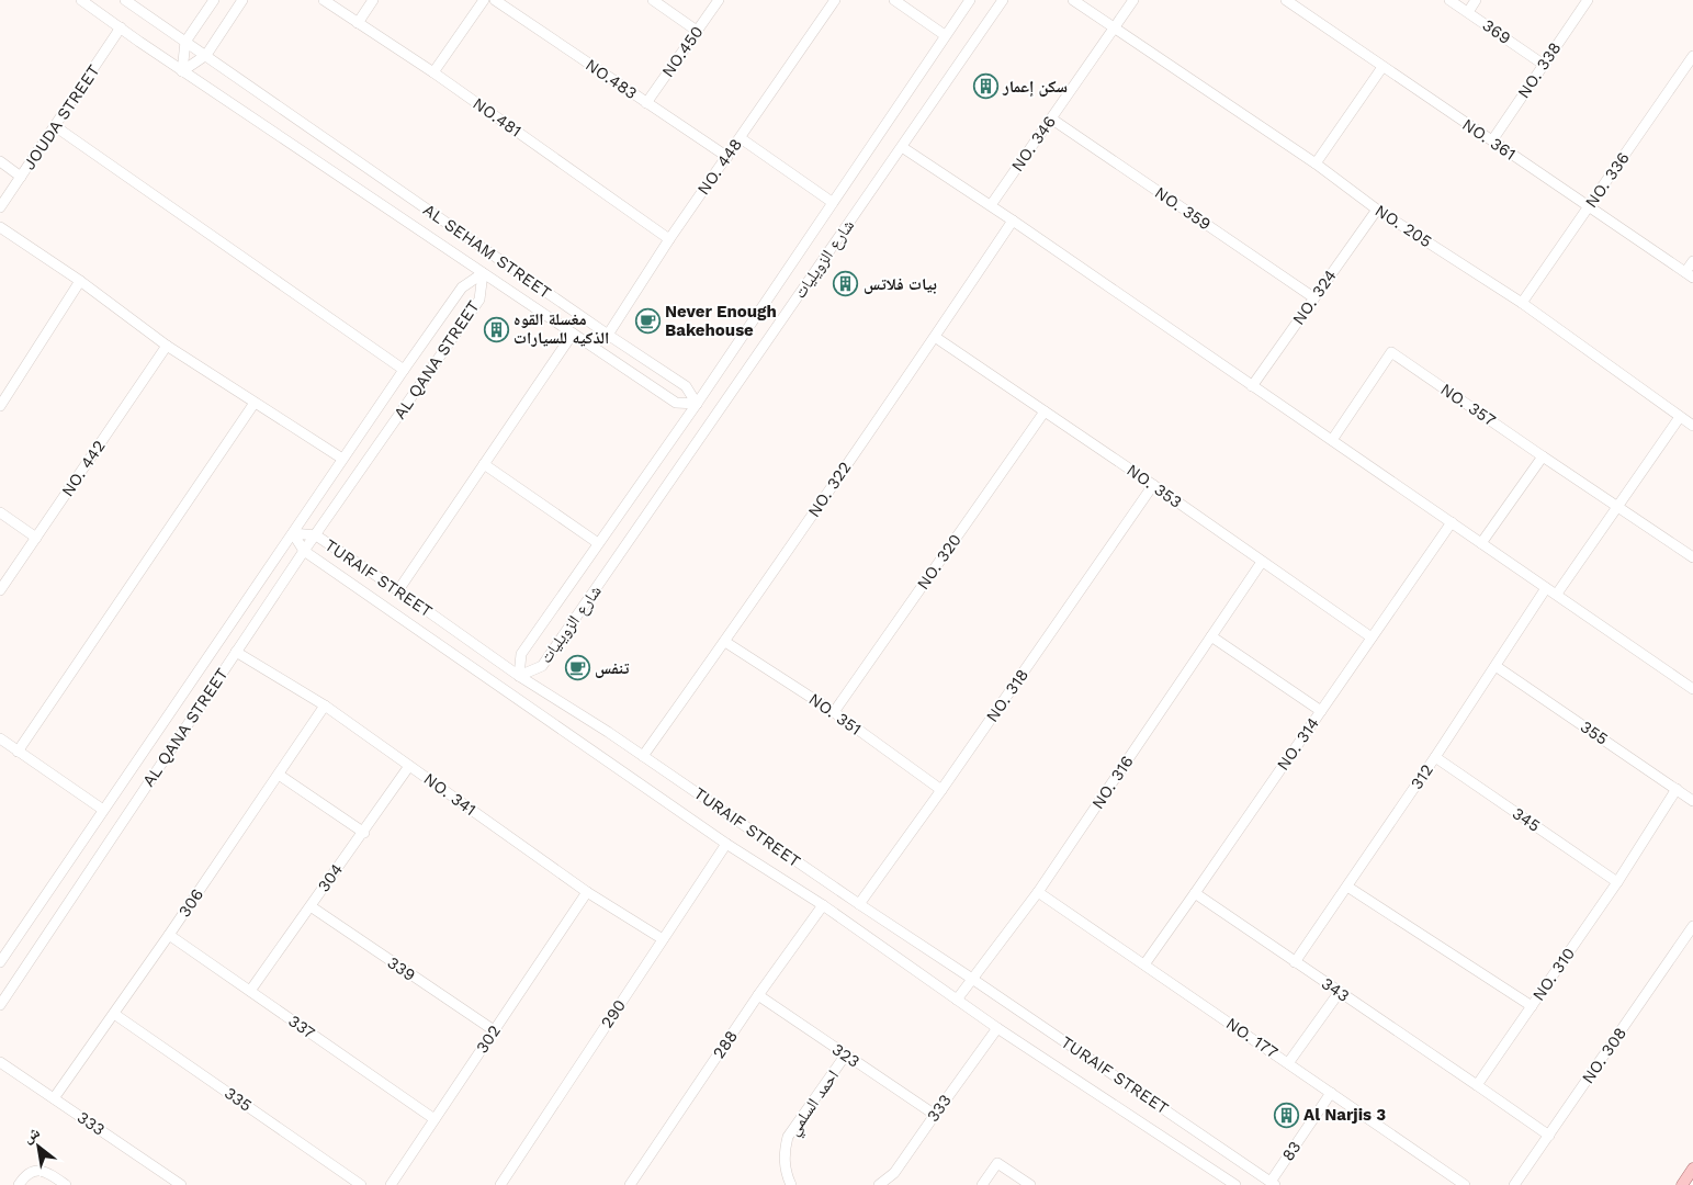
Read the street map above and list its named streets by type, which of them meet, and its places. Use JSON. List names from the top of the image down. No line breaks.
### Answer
{"streets":{"street":["369","NO.450","NO. 338","NO.483","JOUDA STREET","NO.481","NO. 361","NO. 346","NO. 448","NO. 336","NO. 359","NO. 205","AL SEHAM STREET","شارع الزويليات","NO. 324","AL QANA STREET","NO. 357","NO. 442","NO. 353","NO. 322","NO. 320","TURAIF STREET","NO. 318","NO. 351","355","NO. 314","312","NO. 316","NO. 341","345","304","306","339","NO. 310","343","290","337","NO. 177","302","288","323","NO. 308","335","احمد السلمي","333","83"]},"crossings":[["369","NO. 338"],["NO.450","NO.483"],["NO. 338","NO. 361"],["NO.483","NO. 448"],["JOUDA STREET","AL SEHAM STREET"],["NO.481","NO. 448"],["NO. 361","NO. 336"],["NO. 346","NO. 359"],["NO. 346","NO. 205"],["NO. 448","AL SEHAM STREET"],["NO. 336","NO. 205"],["NO. 359","NO. 324"],["NO. 205","NO. 324"],["AL SEHAM STREET","شارع الزويليات"],["AL SEHAM STREET","AL QANA STREET"],["شارع الزويليات","TURAIF STREET"],["AL QANA STREET","TURAIF STREET"],["AL QANA STREET","NO. 341"],["NO. 353","NO. 322"],["NO. 353","NO. 320"],["NO. 353","NO. 318"],["NO. 353","NO. 314"],["NO. 353","NO. 316"],["NO. 322","TURAIF STREET"],["NO. 322","NO. 351"],["NO. 320","NO. 351"],["TURAIF STREET","NO. 318"],["TURAIF STREET","NO. 316"],["TURAIF STREET","290"],["TURAIF STREET","288"],["TURAIF STREET","333"],["TURAIF STREET","83"],["NO. 318","NO. 351"],["355","312"],["355","NO. 310"],["NO. 314","343"],["NO. 314","NO. 177"],["312","345"],["312","343"],["NO. 316","NO. 177"],["NO. 341","304"],["NO. 341","306"],["NO. 341","290"],["NO. 341","302"],["345","NO. 310"],["304","339"],["304","337"],["306","337"],["306","335"],["306","333"],["339","302"],["NO. 310","343"],["337","302"],["NO. 177","83"],["288","323"],["323","احمد السلمي"],["323","333"]],"places":{"building":["سكن إعمار","بيات فلاتس","مغسلة القوه الذكيه للسيارات","Al Narjis 3"],"cafe":["Never Enough Bakehouse","تنفس"]},"north":"top left"}
